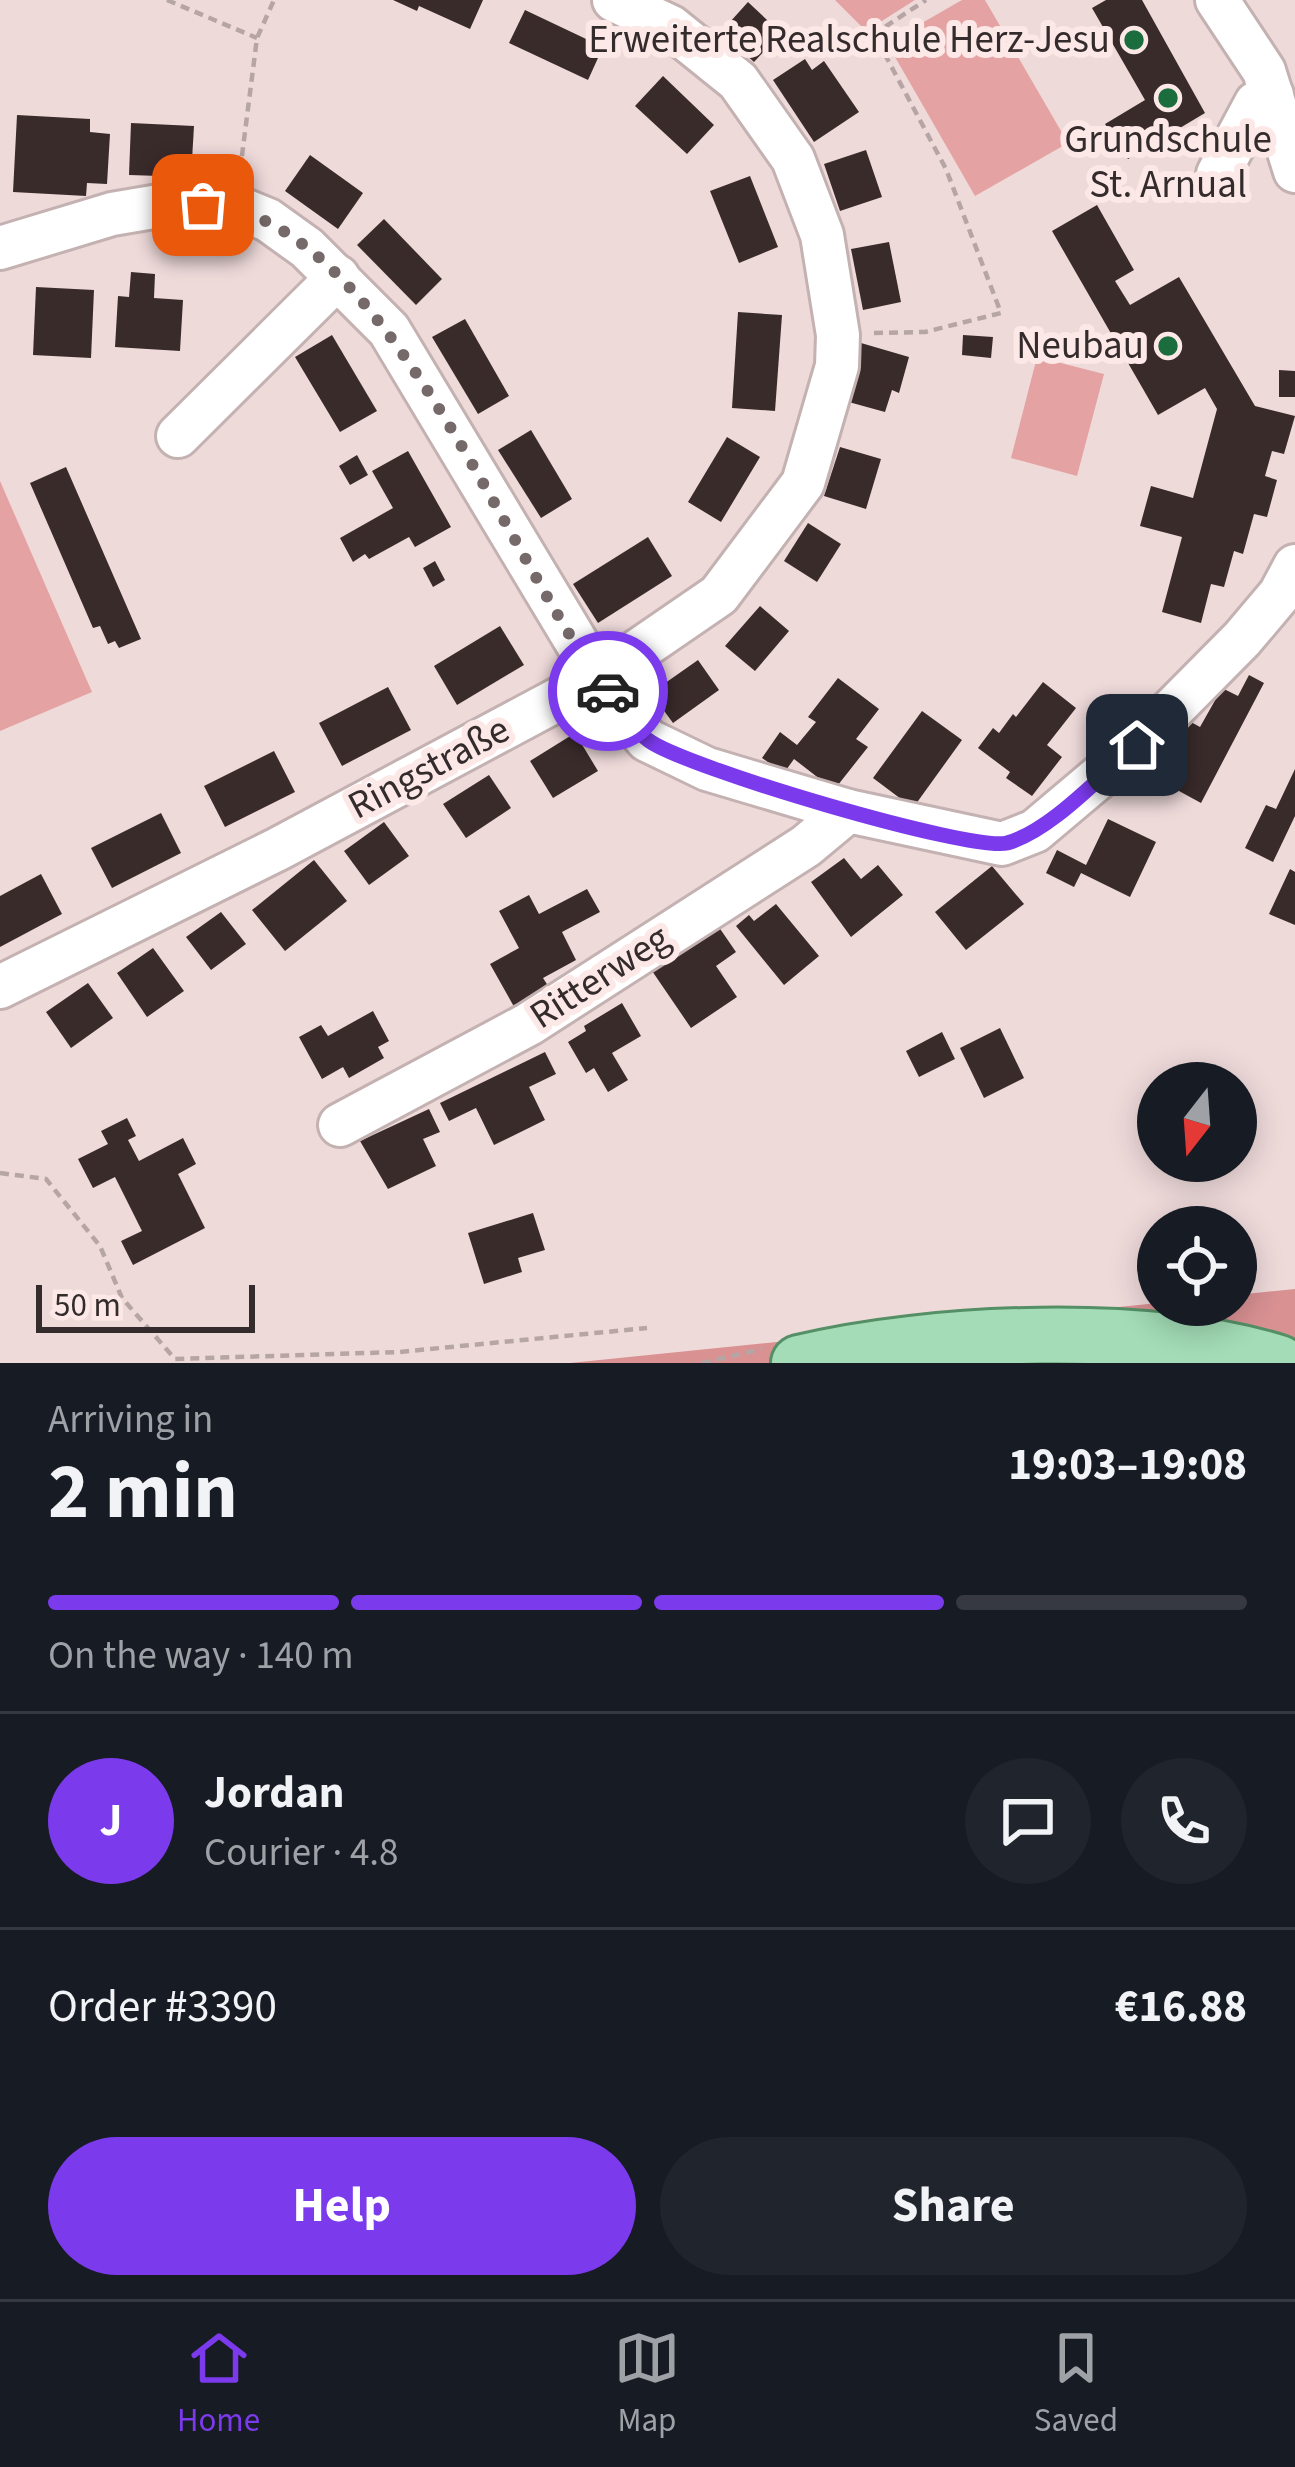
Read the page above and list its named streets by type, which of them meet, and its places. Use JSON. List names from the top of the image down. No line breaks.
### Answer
{"streets":{"street":["Ringstraße","Ritterweg"]},"places":["Erweiterte Realschule Herz-Jesu","Grundschule St. Arnual","Neubau"],"scale_bar":"50 m","north":"bottom","page":{"scale":"50 m","heading":["2 min","Arriving in","19:03–19:08"],"panel":["Jordan","Courier · 4.8","Order #3390","€16.88"],"bar":"On the way · 140 m","round":"J","buttons":["Help","Share"],"tabs":["Home","Map","Saved"]}}
